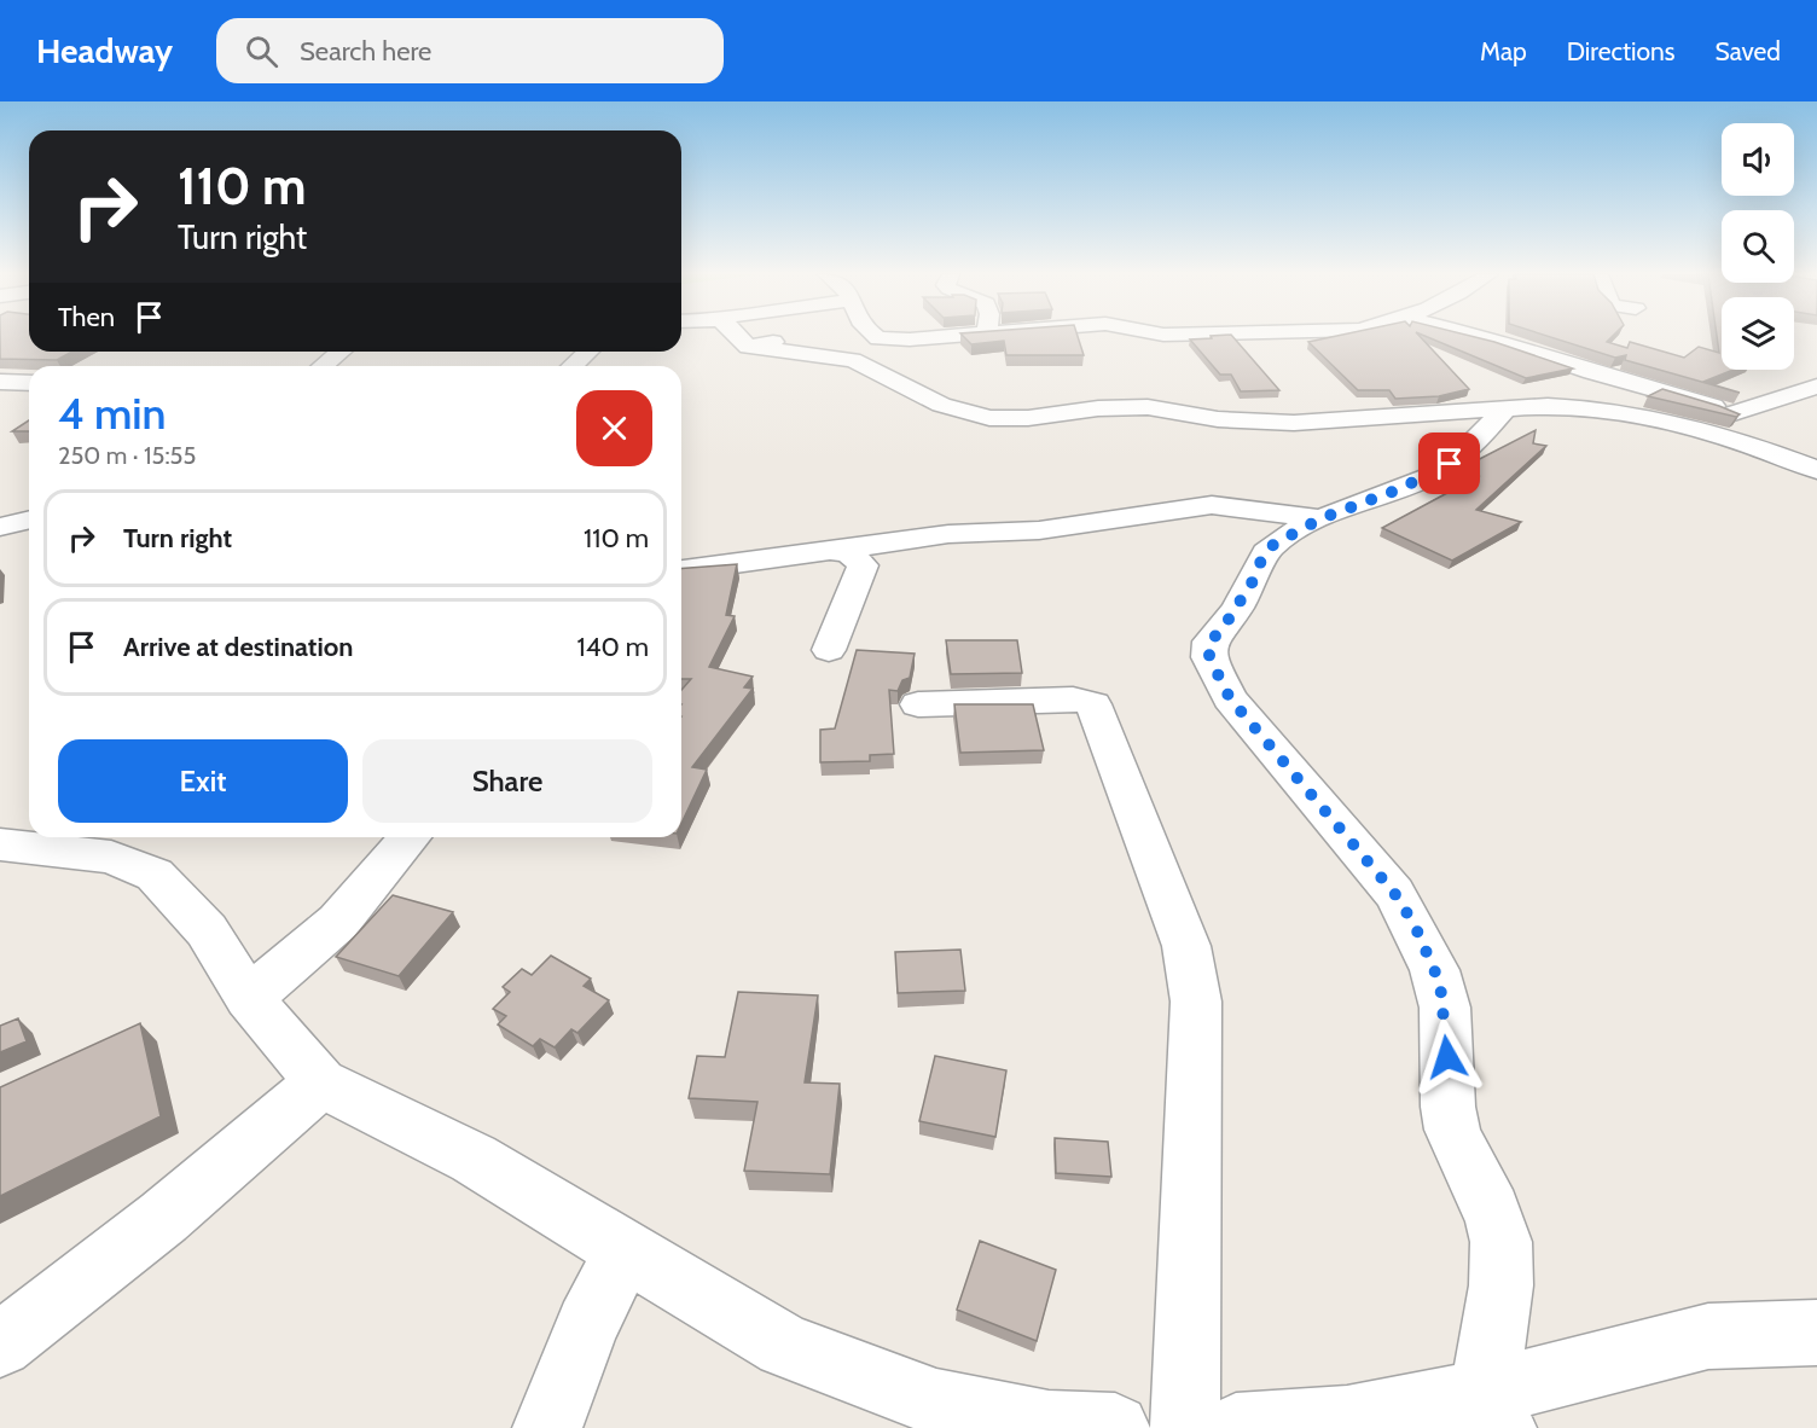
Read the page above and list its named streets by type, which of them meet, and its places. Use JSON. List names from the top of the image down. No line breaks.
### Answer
{"page":{"header":"Headway","search":"Search here","nav":["Map","Directions","Saved"],"turn":["110 m","Turn right"],"then":"Then","heading":["4 min","250 m · 15:55"],"list":[{"name":"Turn right","value":"110 m"},{"name":"Arrive at destination","value":"140 m"}],"buttons":["Exit","Share"]}}
